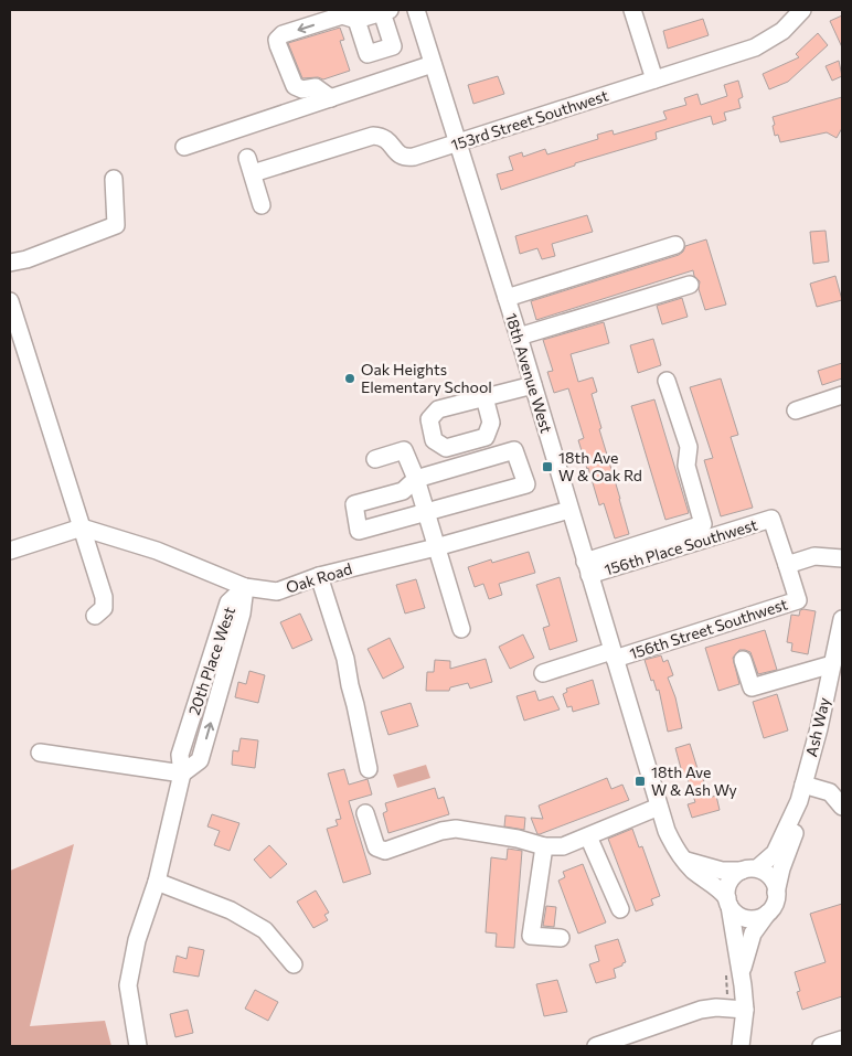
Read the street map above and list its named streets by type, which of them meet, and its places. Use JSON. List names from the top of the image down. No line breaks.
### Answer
{"streets":{"street":["153rd Street Southwest","18th Avenue West","156th Place Southwest","Oak Road","156th Street Southwest","20th Place West","Ash Way"]},"crossings":[["153rd Street Southwest","18th Avenue West"],["18th Avenue West","156th Place Southwest"],["18th Avenue West","Oak Road"],["18th Avenue West","156th Street Southwest"],["18th Avenue West","Ash Way"],["156th Place Southwest","156th Street Southwest"],["Oak Road","20th Place West"]],"places":{"other":["Oak Heights Elementary School"],"transit":["18th Ave W & Oak Rd","18th Ave W & Ash Wy"]}}
